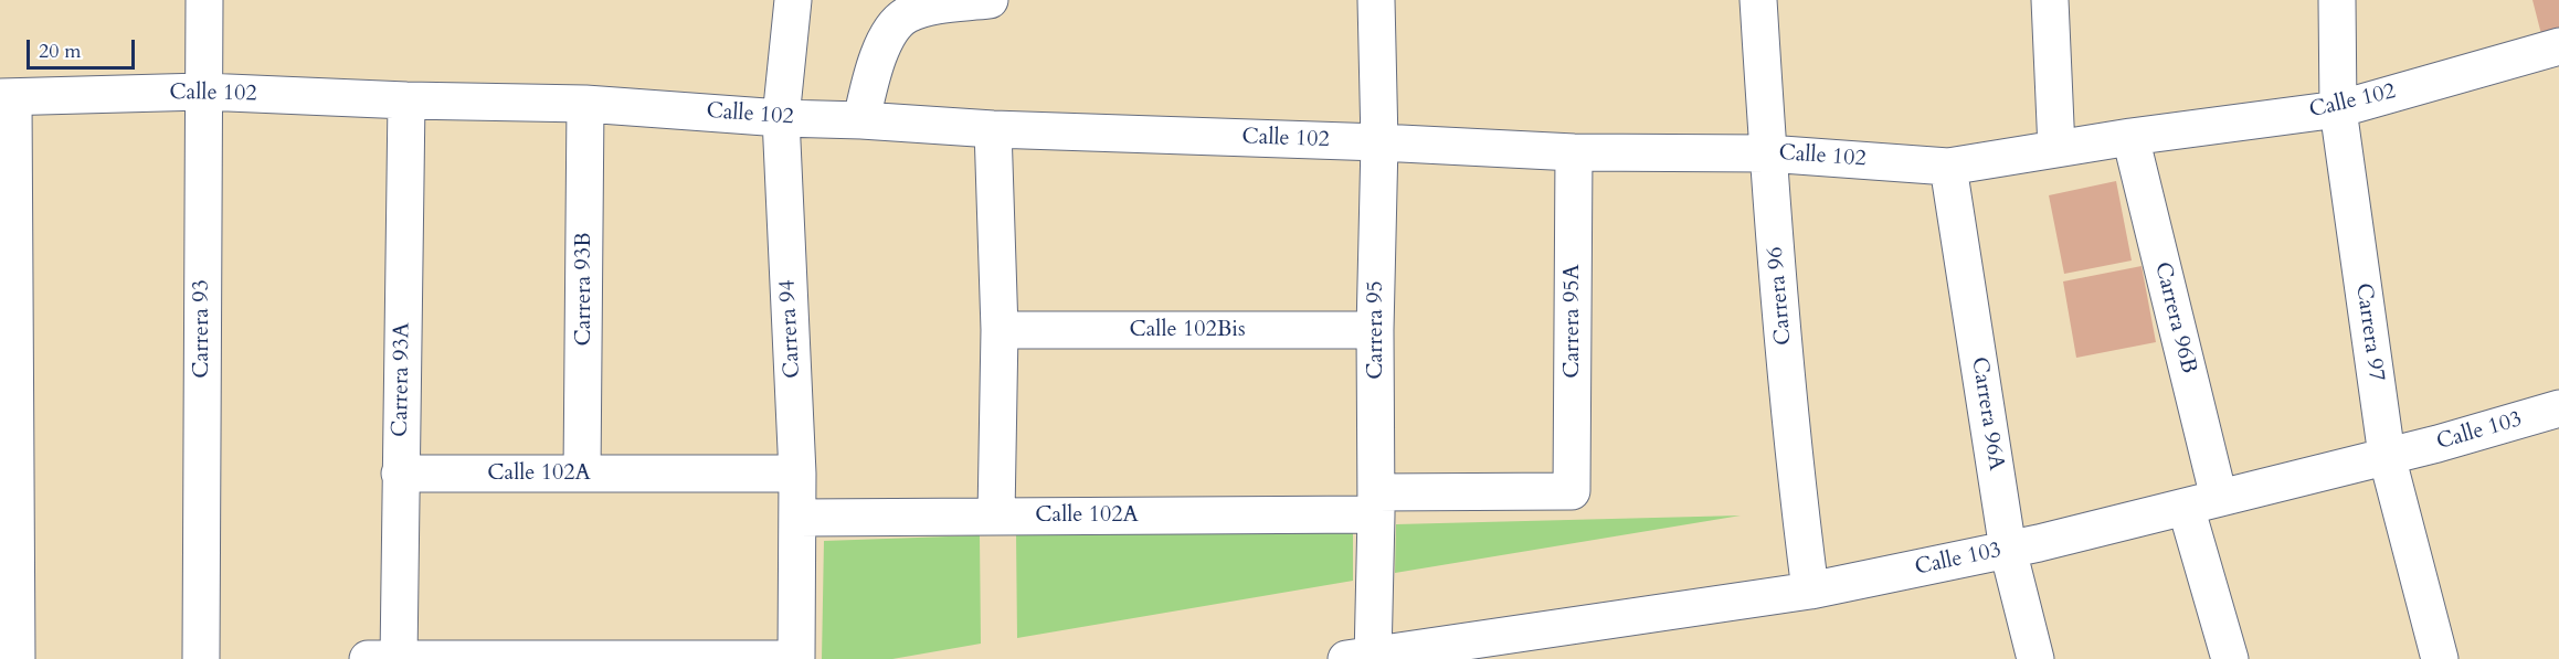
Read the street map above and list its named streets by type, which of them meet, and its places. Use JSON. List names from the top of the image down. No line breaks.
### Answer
{"streets":{"street":["Calle 102","Carrera 93B","Carrera 96","Carrera 96B","Carrera 95A","Carrera 93","Carrera 94","Calle 102Bis","Carrera 95","Carrera 97","Carrera 93A","Carrera 96A","Calle 103","Calle 102A"]},"crossings":[["Calle 102","Carrera 93B"],["Calle 102","Carrera 96"],["Calle 102","Carrera 96B"],["Calle 102","Carrera 95A"],["Calle 102","Carrera 93"],["Calle 102","Carrera 94"],["Calle 102","Carrera 95"],["Calle 102","Carrera 97"],["Calle 102","Carrera 93A"],["Calle 102","Carrera 96A"],["Carrera 93B","Calle 102A"],["Carrera 96","Calle 103"],["Carrera 96B","Calle 103"],["Carrera 95A","Calle 102A"],["Carrera 94","Calle 102A"],["Calle 102Bis","Carrera 95"],["Carrera 95","Calle 103"],["Carrera 95","Calle 102A"],["Carrera 97","Calle 103"],["Carrera 93A","Calle 102A"],["Carrera 96A","Calle 103"]],"scale_bar":"20 m"}
